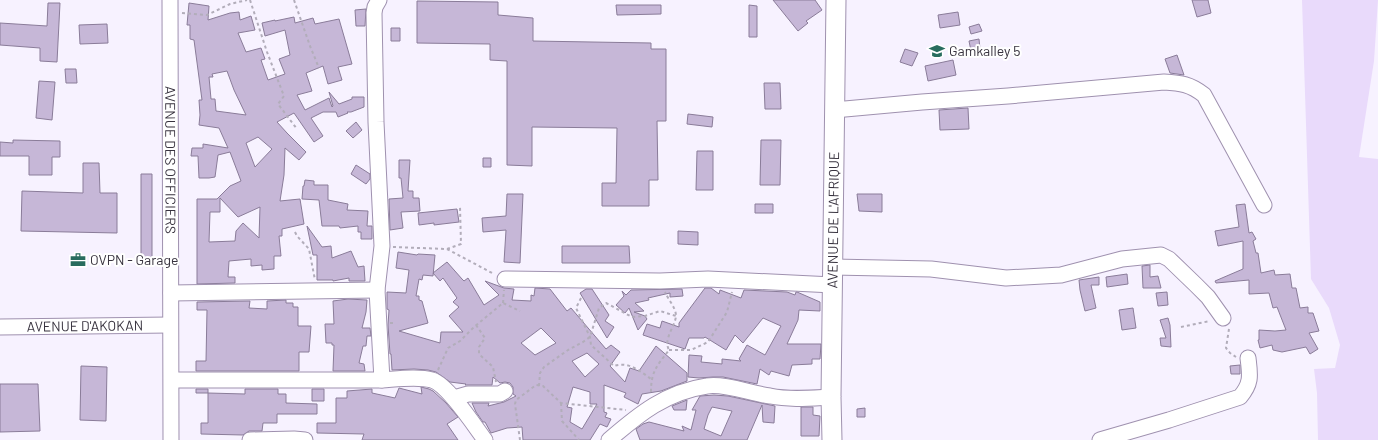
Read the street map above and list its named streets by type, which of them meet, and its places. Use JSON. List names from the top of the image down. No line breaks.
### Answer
{"streets":{"main road":["AVENUE DE L'AFRIQUE"],"street":["AVENUE DES OFFICIERS","AVENUE D'AKOKAN"]},"crossings":[["AVENUE DES OFFICIERS","AVENUE D'AKOKAN"]],"places":{"school or university":["Gamkalley 5"],"office":["OVPN - Garage"]}}
